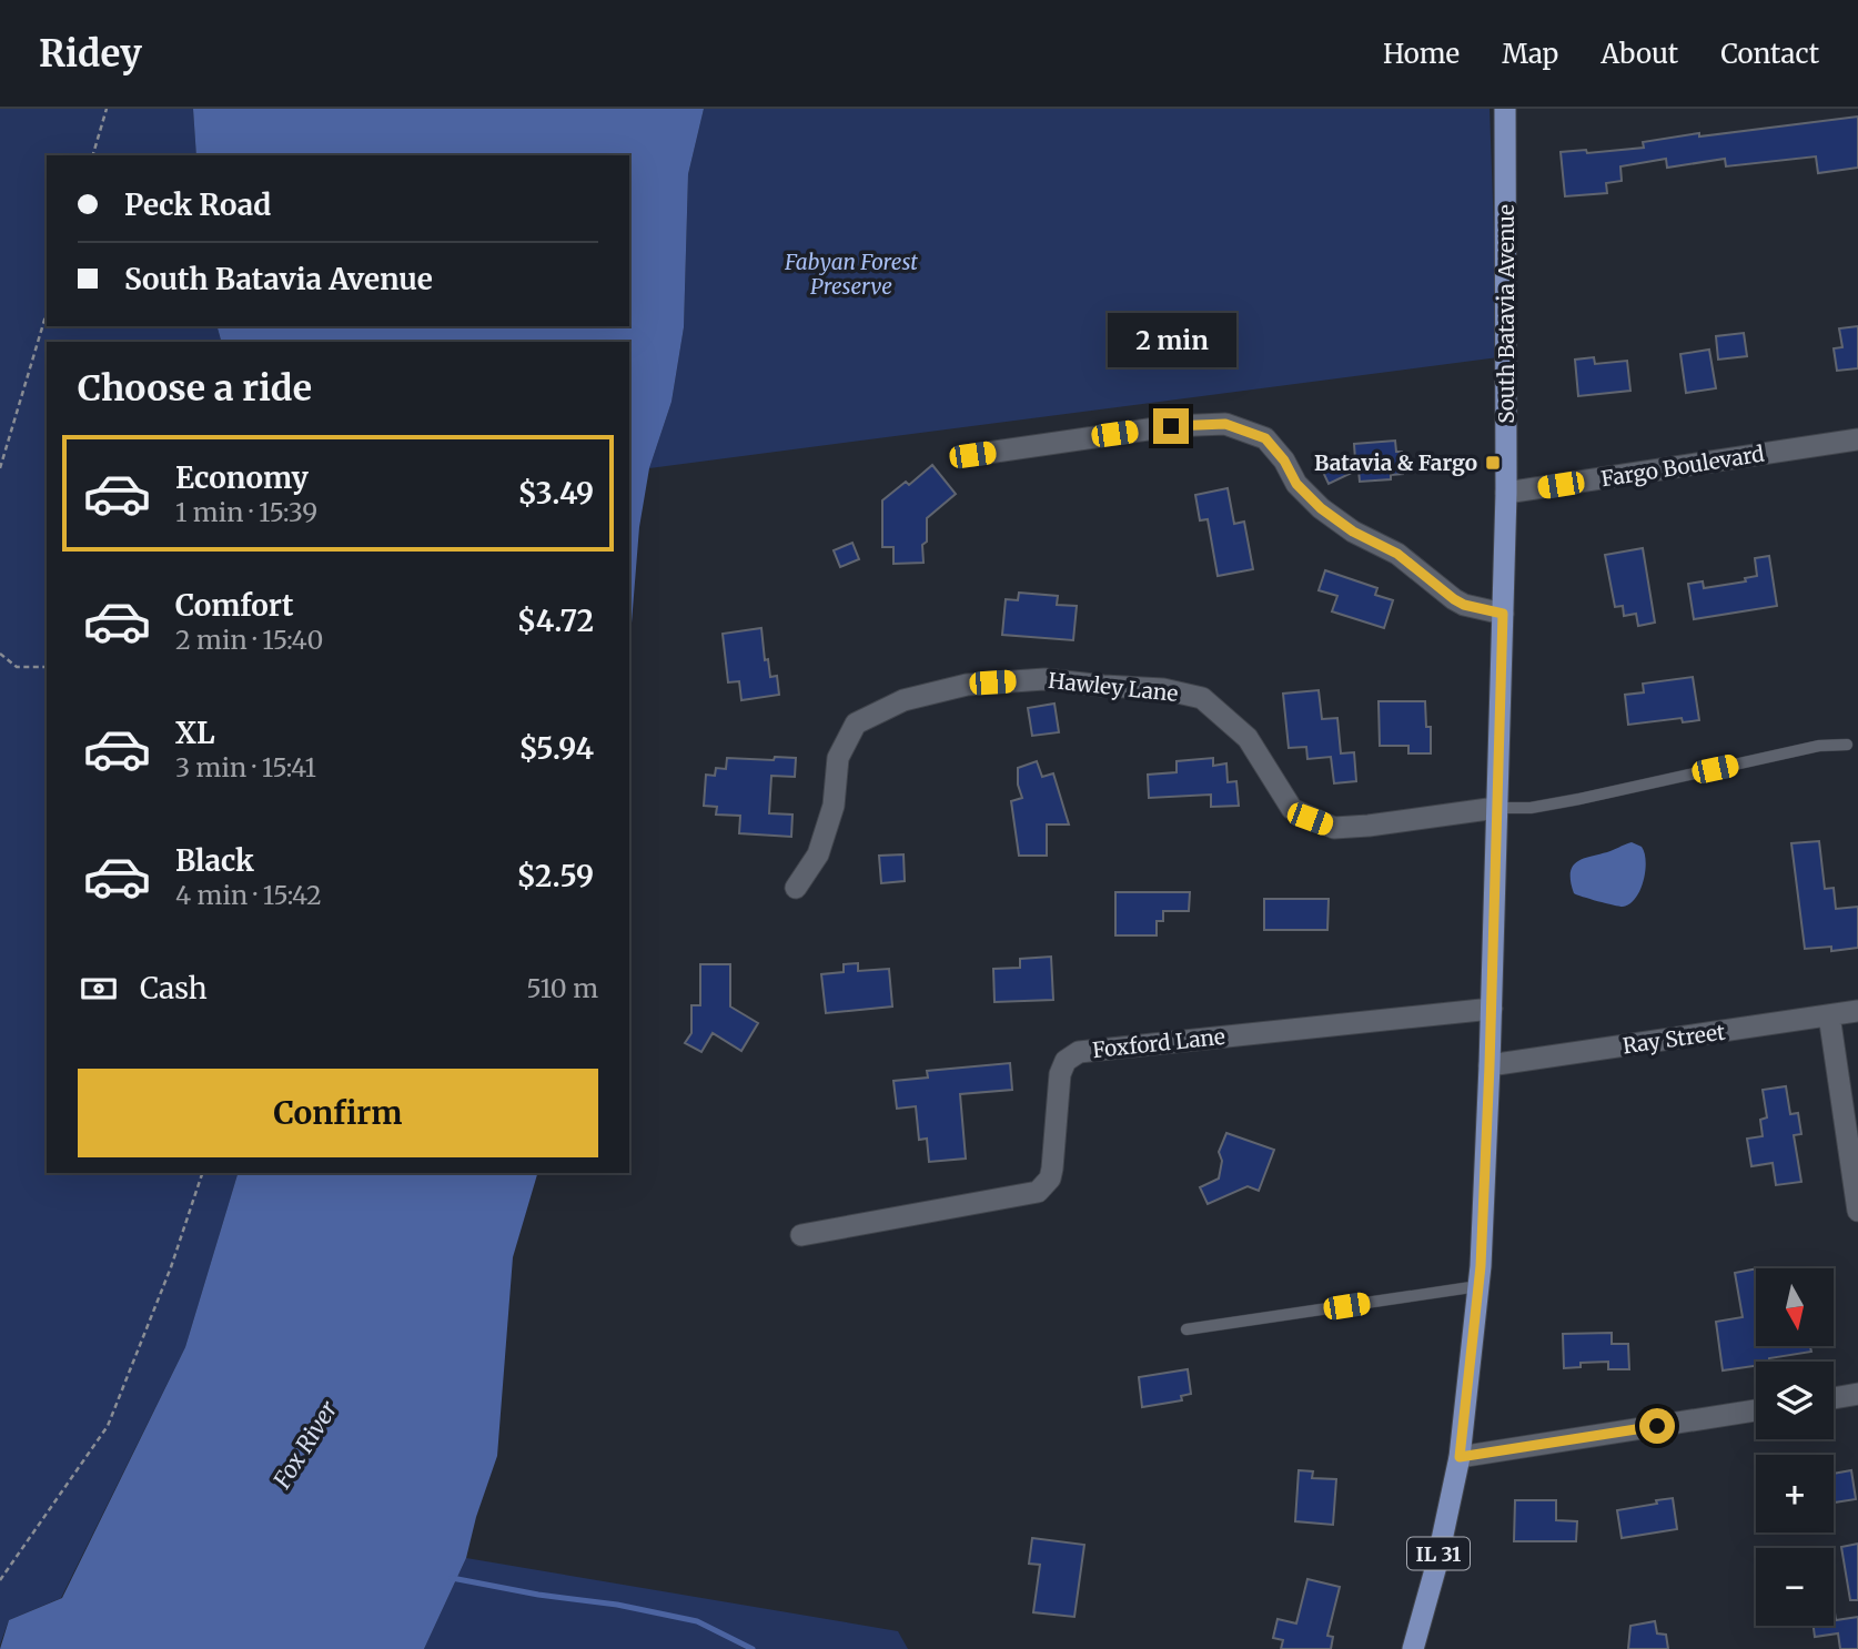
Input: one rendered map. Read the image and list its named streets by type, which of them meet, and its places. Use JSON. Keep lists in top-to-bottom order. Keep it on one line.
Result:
{"streets":{"main road":["South Batavia Avenue","IL 31"],"street":["Fargo Boulevard","Hawley Lane","Ray Street","Foxford Lane"]},"crossings":[["South Batavia Avenue","Fargo Boulevard"],["South Batavia Avenue","Hawley Lane"],["South Batavia Avenue","Ray Street"],["South Batavia Avenue","Foxford Lane"]],"water":["Fox River"],"parks":["Fabyan Forest Preserve"],"places":{"transit":["Batavia & Fargo"]},"north":"bottom","page":{"header":"Ridey","nav":["Home","Map","About","Contact"],"banner":["Peck Road","South Batavia Avenue"],"bubble":"2 min","heading":"Choose a ride","list":[{"name":"Economy","note":"1 min · 15:39","value":"$3.49"},{"name":"Comfort","note":"2 min · 15:40","value":"$4.72"},{"name":"XL","note":"3 min · 15:41","value":"$5.94"},{"name":"Black","note":"4 min · 15:42","value":"$2.59"}],"pay":["Cash","510 m"],"buttons":"Confirm","map_buttons":["+","−"]}}
